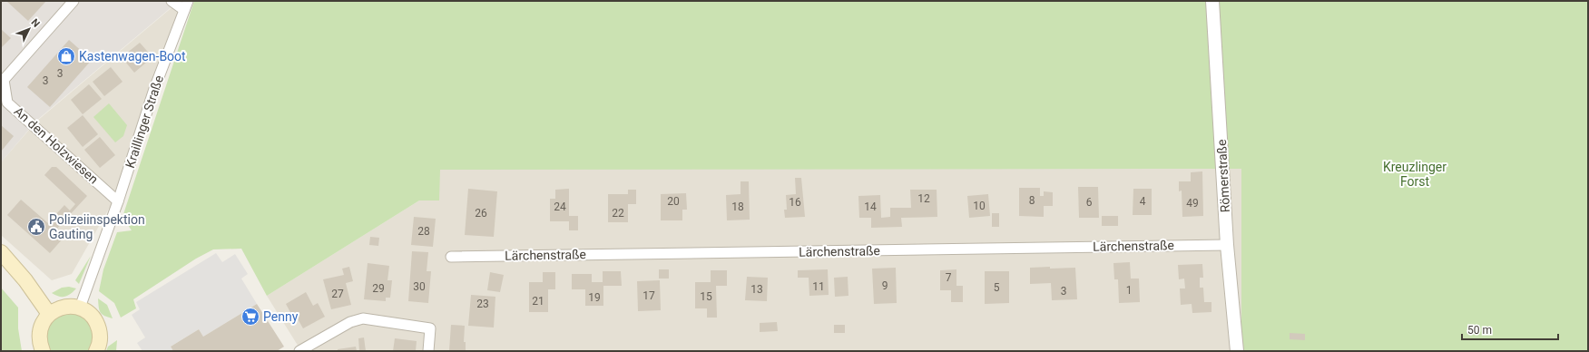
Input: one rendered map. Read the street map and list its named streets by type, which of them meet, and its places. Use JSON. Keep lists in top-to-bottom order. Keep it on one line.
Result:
{"streets":{"street":["Kraillinger Straße","An den Holzwiesen","Römerstraße","Lärchenstraße"]},"crossings":[["Kraillinger Straße","An den Holzwiesen"],["Römerstraße","Lärchenstraße"]],"parks":["Kreuzlinger Forst"],"places":{"shop":["Kastenwagen-Boot"],"public building":["Polizeiinspektion Gauting"],"supermarket":["Penny"]},"house_numbers":["3","3","12","8","20","4","16","6","49","10","24","18","14","26","22","28","7","9","30","11","5","29","13","1","3","27","17","15","19","21","23"],"scale_bar":"50 m","north":"top right"}
